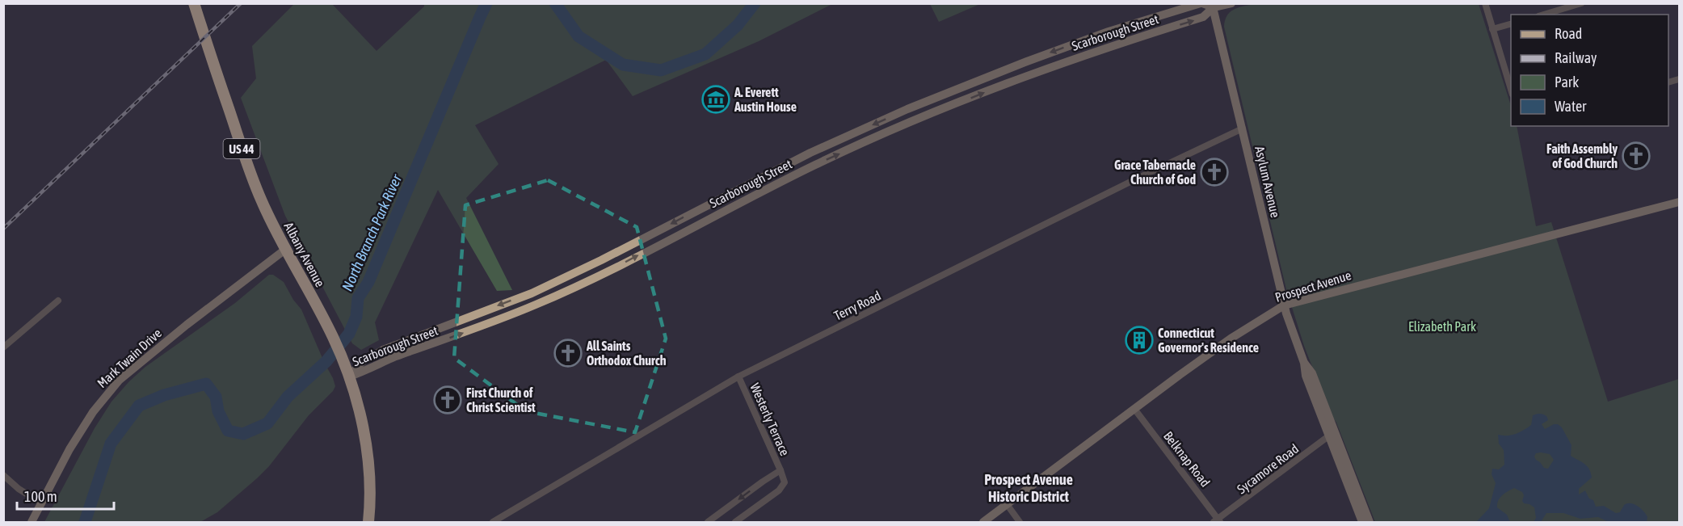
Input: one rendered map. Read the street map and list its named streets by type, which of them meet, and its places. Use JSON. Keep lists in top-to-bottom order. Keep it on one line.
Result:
{"streets":{"highway":["US 44","Albany Avenue"],"main road":["Scarborough Street","Asylum Avenue","Prospect Avenue","Mark Twain Drive"],"street":["Terry Road","Westerly Terrace","Belknap Road","Sycamore Road"]},"crossings":[["Scarborough Street","Asylum Avenue"],["Scarborough Street","Albany Avenue"],["Asylum Avenue","Prospect Avenue"],["Asylum Avenue","Terry Road"],["Asylum Avenue","Sycamore Road"],["Albany Avenue","Mark Twain Drive"],["Prospect Avenue","Belknap Road"],["Terry Road","Westerly Terrace"],["Belknap Road","Sycamore Road"]],"districts":["Prospect Avenue Historic District"],"water":["North Branch Park River"],"parks":["Elizabeth Park"],"places":{"museum":["A. Everett Austin House"],"church":["Faith Assembly of God Church","Grace Tabernacle Church of God","All Saints Orthodox Church","First Church of Christ Scientist"],"building":["Connecticut Governor's Residence"]},"legend":["Road","Railway","Park","Water"],"scale_bar":"100 m"}
